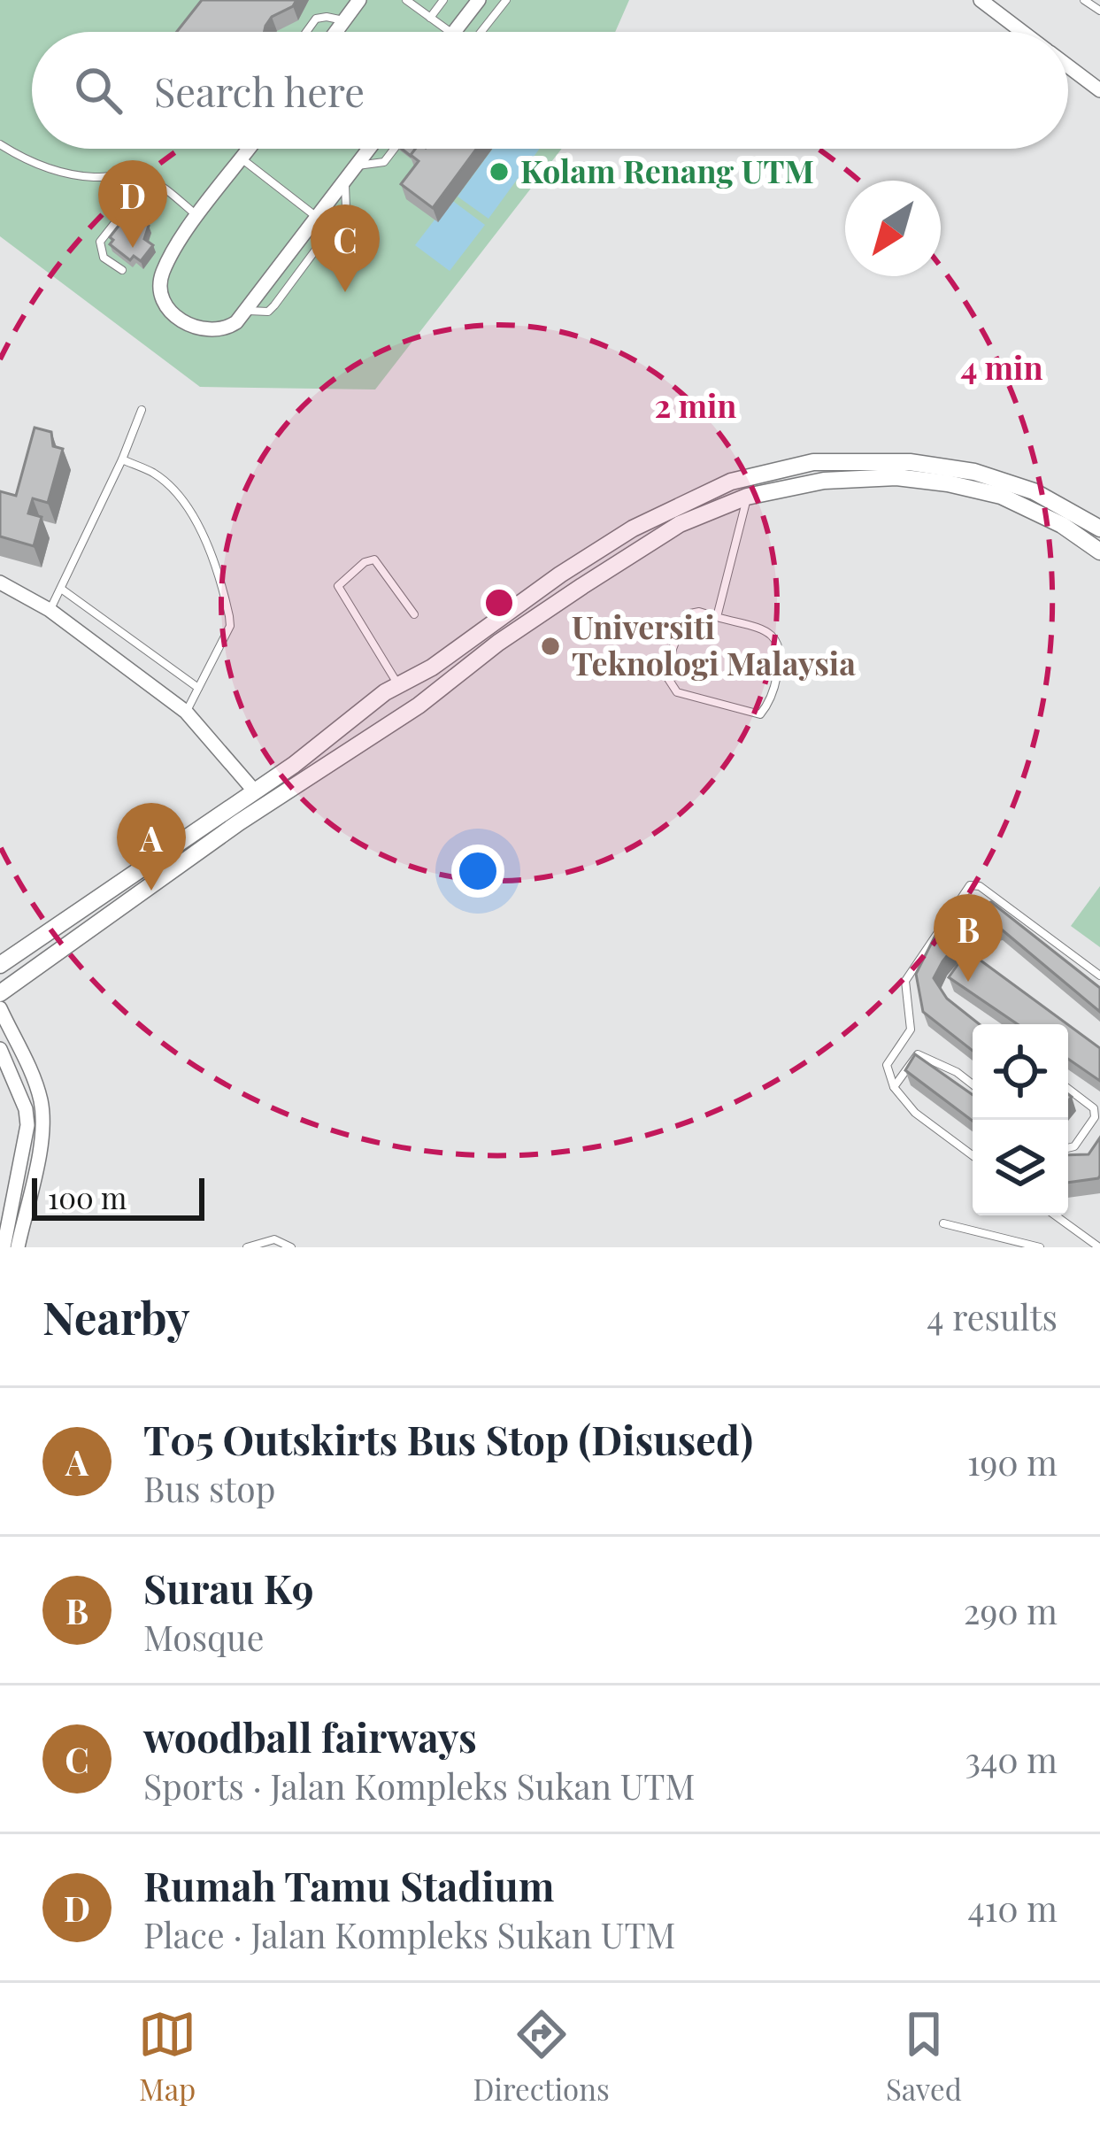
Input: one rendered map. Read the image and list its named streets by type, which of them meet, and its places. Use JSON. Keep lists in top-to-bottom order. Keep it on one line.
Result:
{"places":["Kolam Renang UTM","Universiti Teknologi Malaysia"],"scale_bar":"100 m","north":"bottom left","page":{"search":"Search here","pins":["D","C","A","B"],"scale":"100 m","heading":["Nearby","4 results"],"list":[{"mark":"A","name":"T05 Outskirts Bus Stop (Disused)","note":"Bus stop","value":"190 m"},{"mark":"B","name":"Surau K9","note":"Mosque","value":"290 m"},{"mark":"C","name":"woodball fairways","note":"Sports · Jalan Kompleks Sukan UTM","value":"340 m"},{"mark":"D","name":"Rumah Tamu Stadium","note":"Place · Jalan Kompleks Sukan UTM","value":"410 m"}],"nav":["Map","Directions","Saved"]},"rings":["4 min","2 min"]}
